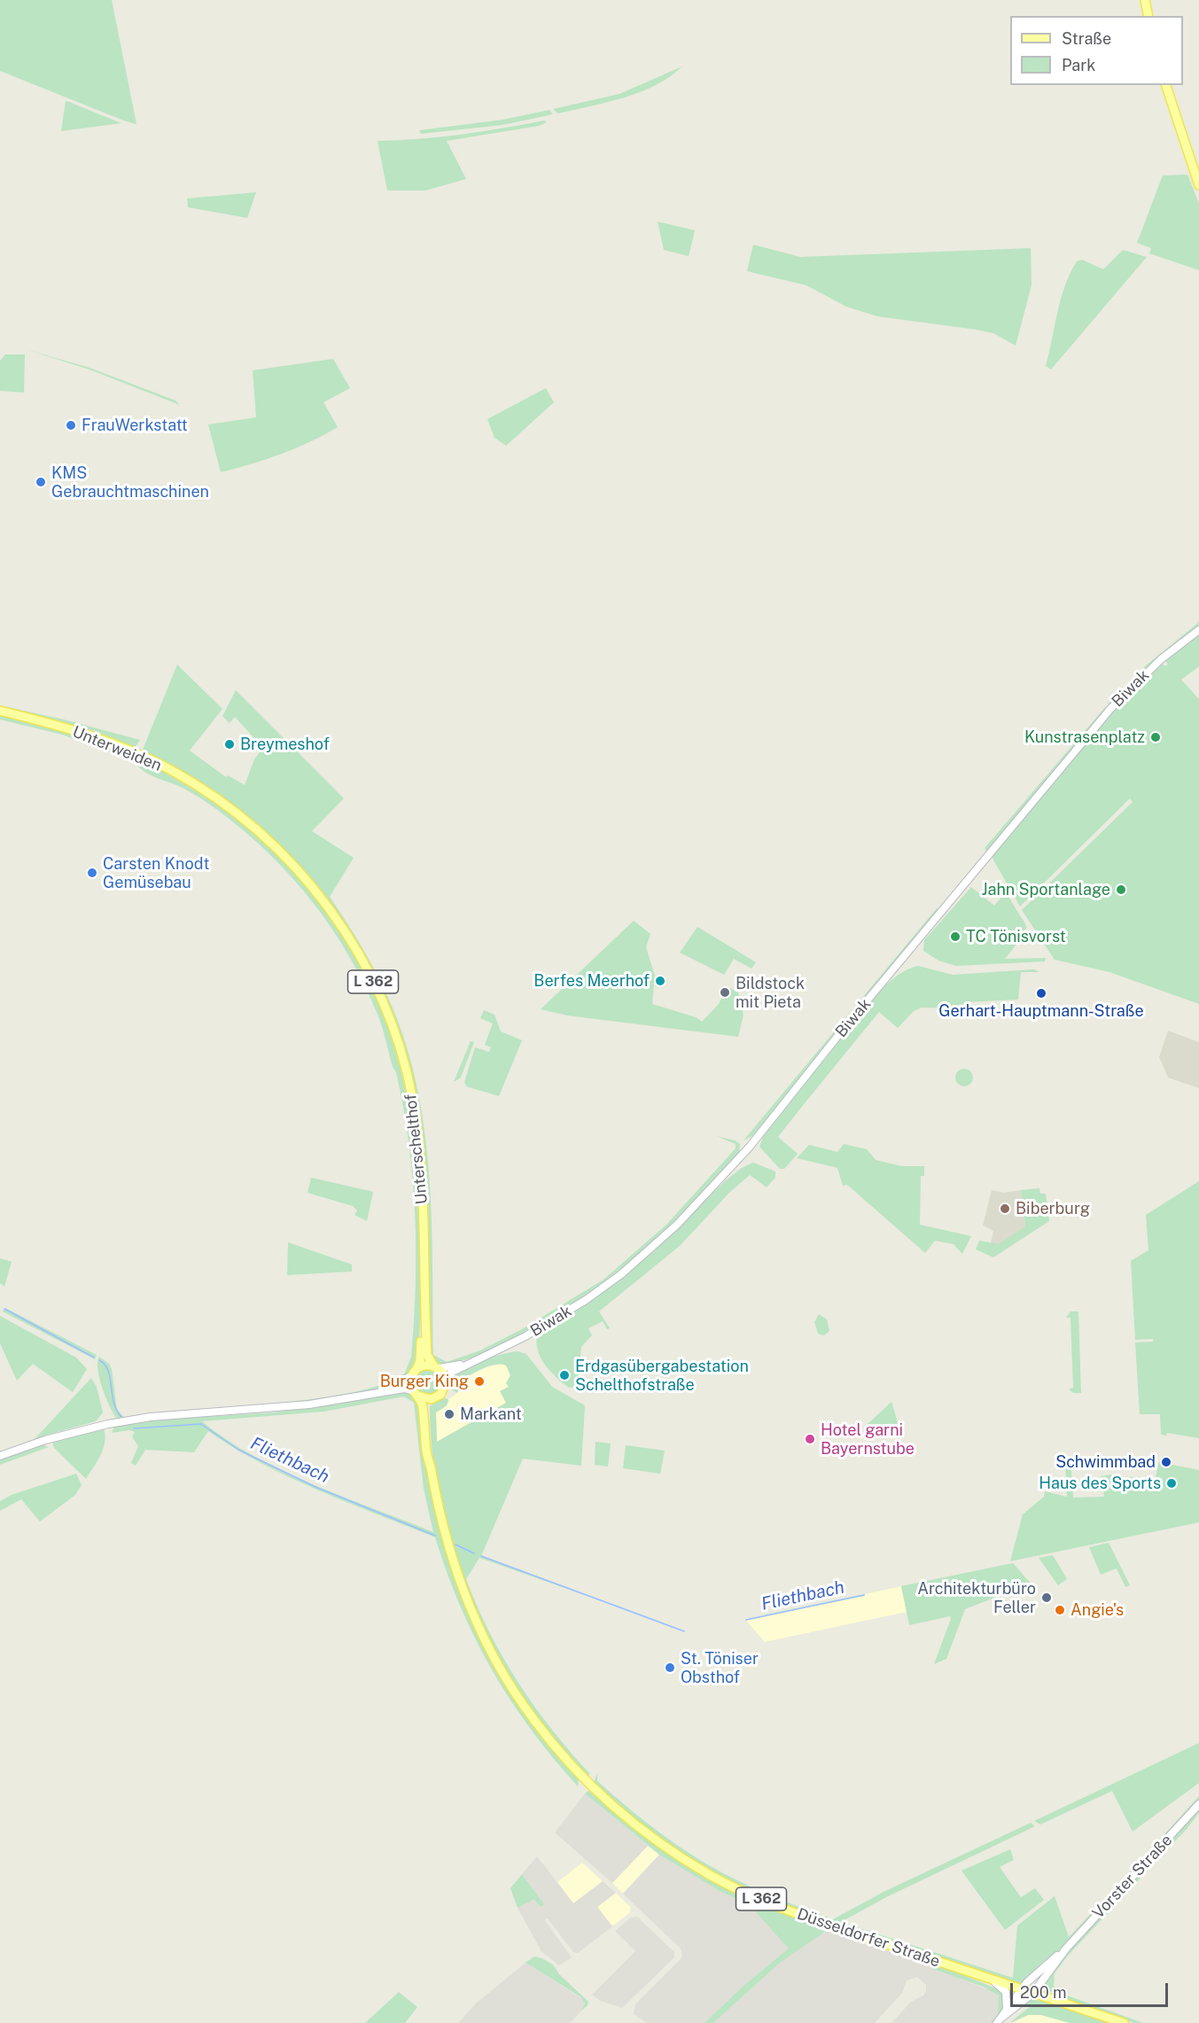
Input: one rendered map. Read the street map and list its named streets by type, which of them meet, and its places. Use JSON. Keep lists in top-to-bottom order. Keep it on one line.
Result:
{"streets":{"main road":["Unterweiden","L 362","Unterschelthof","Düsseldorfer Straße"],"street":["Biwak","Vorster Straße"]},"crossings":[["Biwak","L 362"],["Biwak","Unterschelthof"],["Unterweiden","Unterschelthof"],["L 362","Unterschelthof"],["L 362","Düsseldorfer Straße"],["Vorster Straße","Düsseldorfer Straße"]],"water":["Fliethbach"],"places":["FrauWerkstatt","KMS Gebrauchtmaschinen","Kunstrasenplatz","Breymeshof","Carsten Knodt Gemüsebau","Jahn Sportanlage","TC Tönisvorst","Berfes Meerhof","Bildstock mit Pieta","Gerhart-Hauptmann-Straße","Biberburg","Erdgasübergabestation Schelthofstraße","Burger King","Markant","Hotel garni Bayernstube","Schwimmbad","Haus des Sports","Architekturbüro Feller","Angie's","St. Töniser Obsthof"],"legend":["Straße","Park"],"scale_bar":"200 m"}
